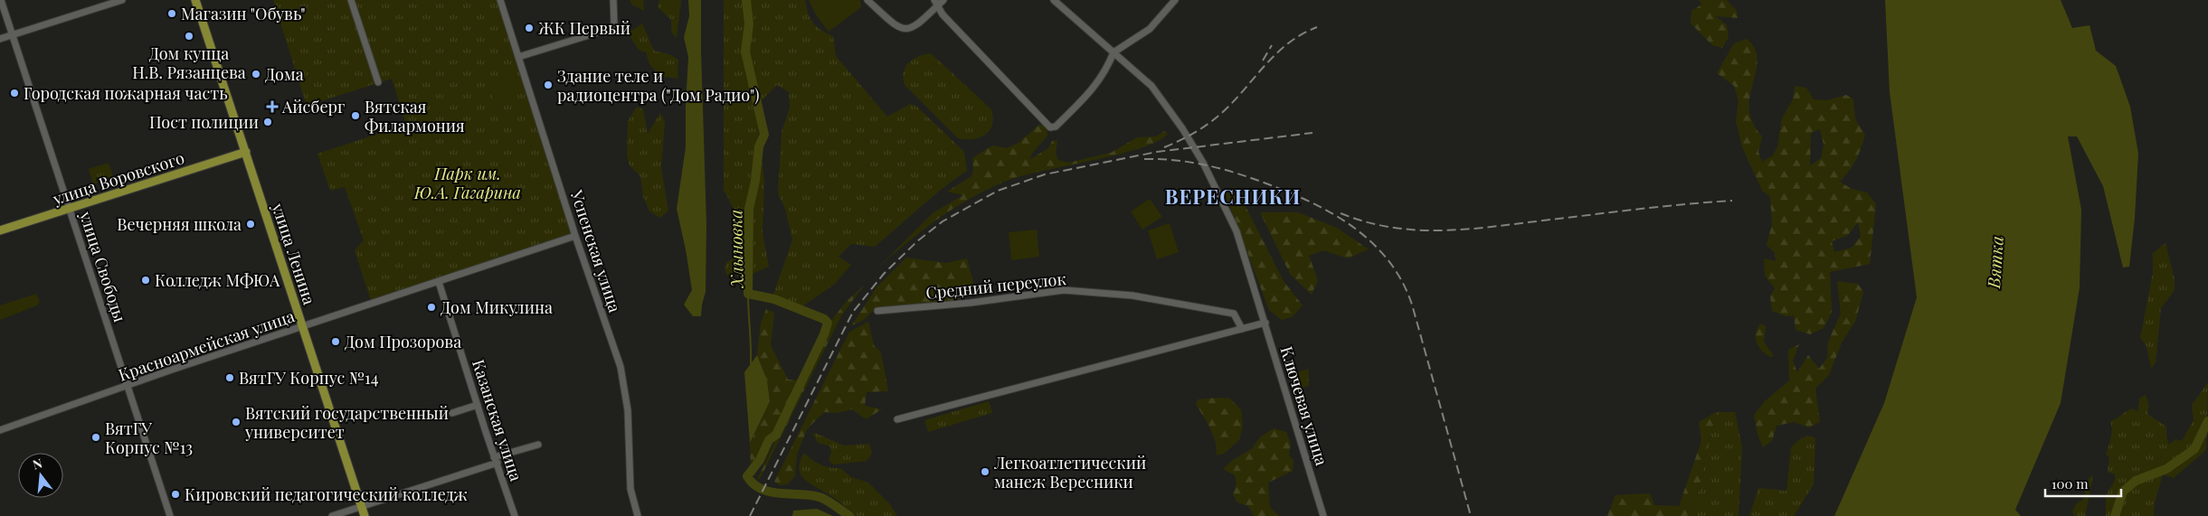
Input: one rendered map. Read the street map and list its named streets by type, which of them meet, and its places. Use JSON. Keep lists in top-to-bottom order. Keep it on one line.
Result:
{"streets":{"main road":["улица Воровского","улица Ленина"],"street":["Успенская улица","улица Свободы","Средний переулок","Красноармейская улица","Ключевая улица","Казанская улица"]},"crossings":[["улица Воровского","улица Ленина"],["улица Воровского","улица Свободы"],["Успенская улица","Красноармейская улица"],["улица Ленина","Красноармейская улица"],["улица Свободы","Красноармейская улица"],["Красноармейская улица","Казанская улица"]],"districts":["ВЕРЕСНИКИ"],"water":["Хлыновка","Вятка"],"parks":["Парк им. Ю.А. Гагарина"],"places":{"other":["Магазин \"Обувь\"","ЖК Первый","Дом купца Н.В. Рязанцева","Дома","Здание теле и радиоцентра (\"Дом Радио\")","Городская пожарная часть","Вятская Филармония","Пост полиции","Вечерняя школа","Колледж МФЮА","Дом Микулина","Дом Прозорова","ВятГУ Корпус №14","Вятский государственный университет","ВятГУ Корпус №13","Легкоатлетический манеж Вересники","Кировский педагогический колледж"],"health":["Айсберг"]},"scale_bar":"100 m","north":"top"}
